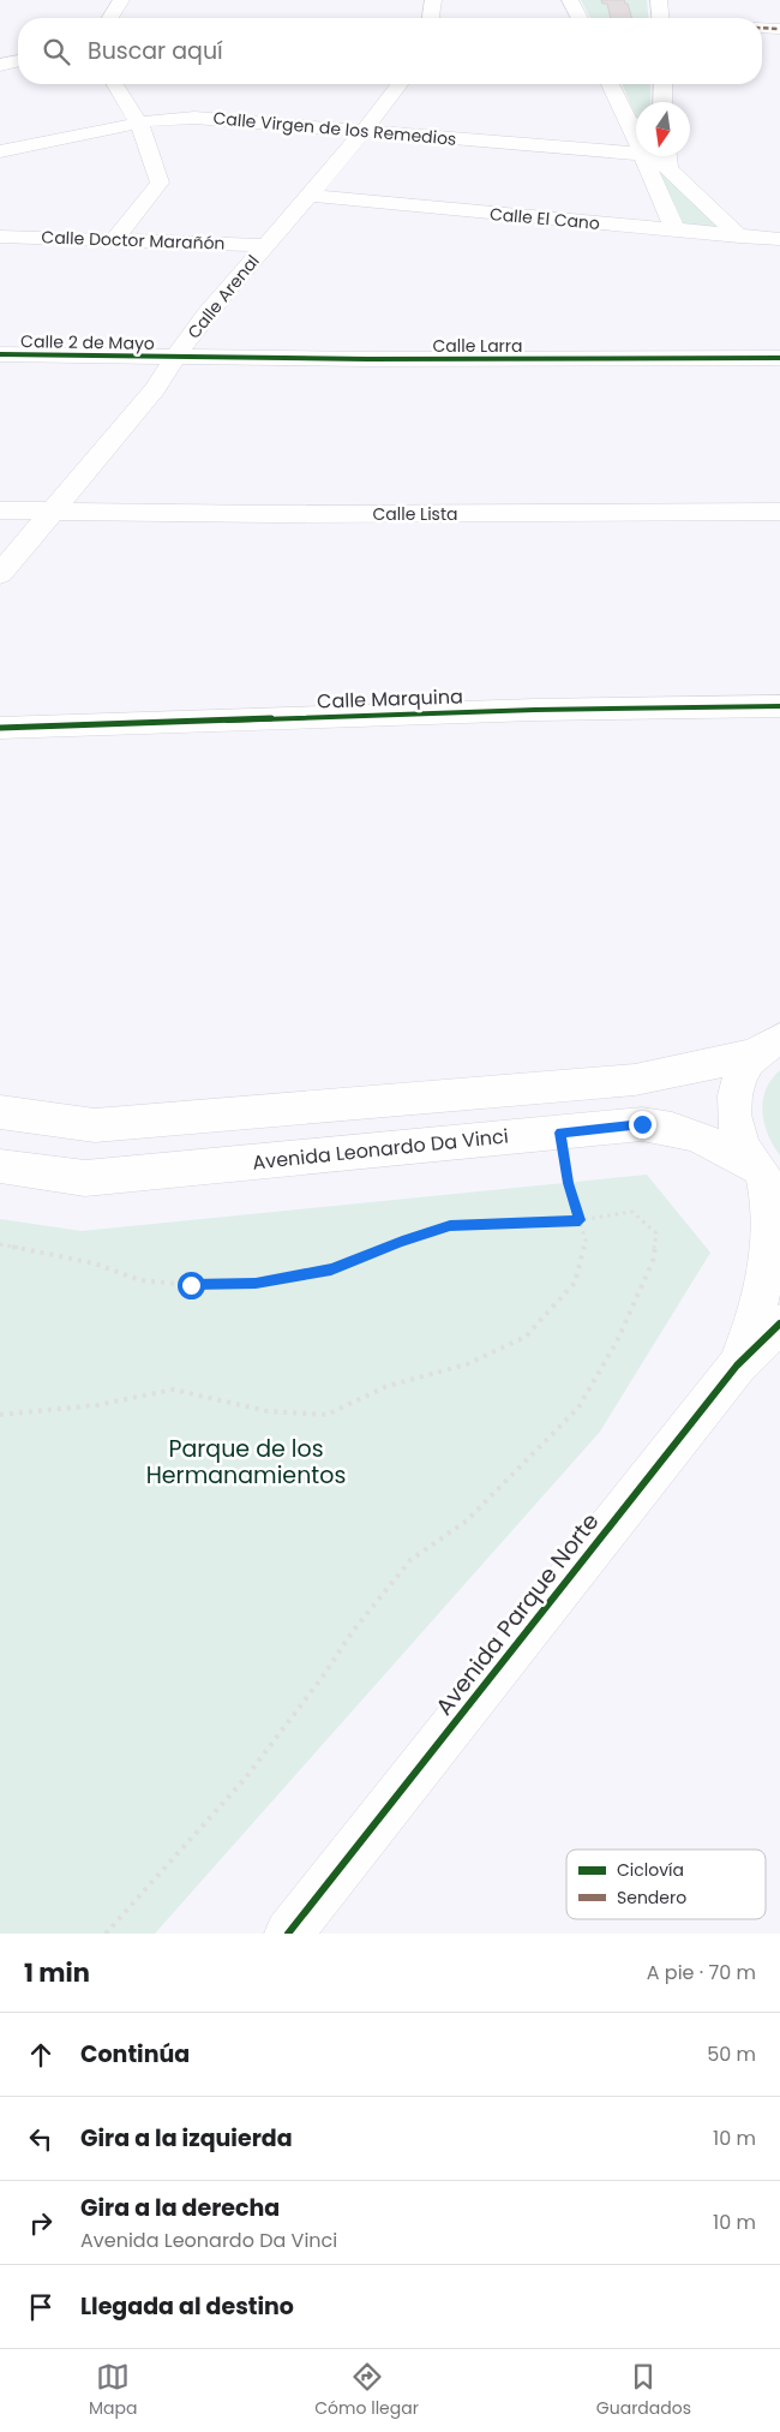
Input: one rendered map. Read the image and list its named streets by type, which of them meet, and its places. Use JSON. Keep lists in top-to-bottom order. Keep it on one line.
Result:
{"streets":{"street":["Calle Virgen de los Remedios","Calle El Cano","Calle Doctor Marañón","Calle Arenal","Calle 2 de Mayo","Calle Larra","Calle Lista","Calle Marquina","Avenida Leonardo Da Vinci","Avenida Parque Norte"]},"crossings":[["Calle Virgen de los Remedios","Calle El Cano"],["Calle Virgen de los Remedios","Calle Arenal"],["Calle El Cano","Calle Arenal"],["Calle Doctor Marañón","Calle Arenal"],["Calle Arenal","Calle 2 de Mayo"],["Calle Arenal","Calle Larra"],["Calle Arenal","Calle Lista"],["Calle 2 de Mayo","Calle Larra"],["Avenida Leonardo Da Vinci","Avenida Parque Norte"]],"parks":["Parque de los Hermanamientos"],"legend":["Ciclovía","Sendero"],"north":"bottom","page":{"search":"Buscar aquí","heading":["1 min","A pie · 70 m"],"list":[["Continúa","50 m"],["Gira a la izquierda","10 m"],["Gira a la derecha","Avenida Leonardo Da Vinci","10 m"],"Llegada al destino"],"nav":["Mapa","Cómo llegar","Guardados"]}}
